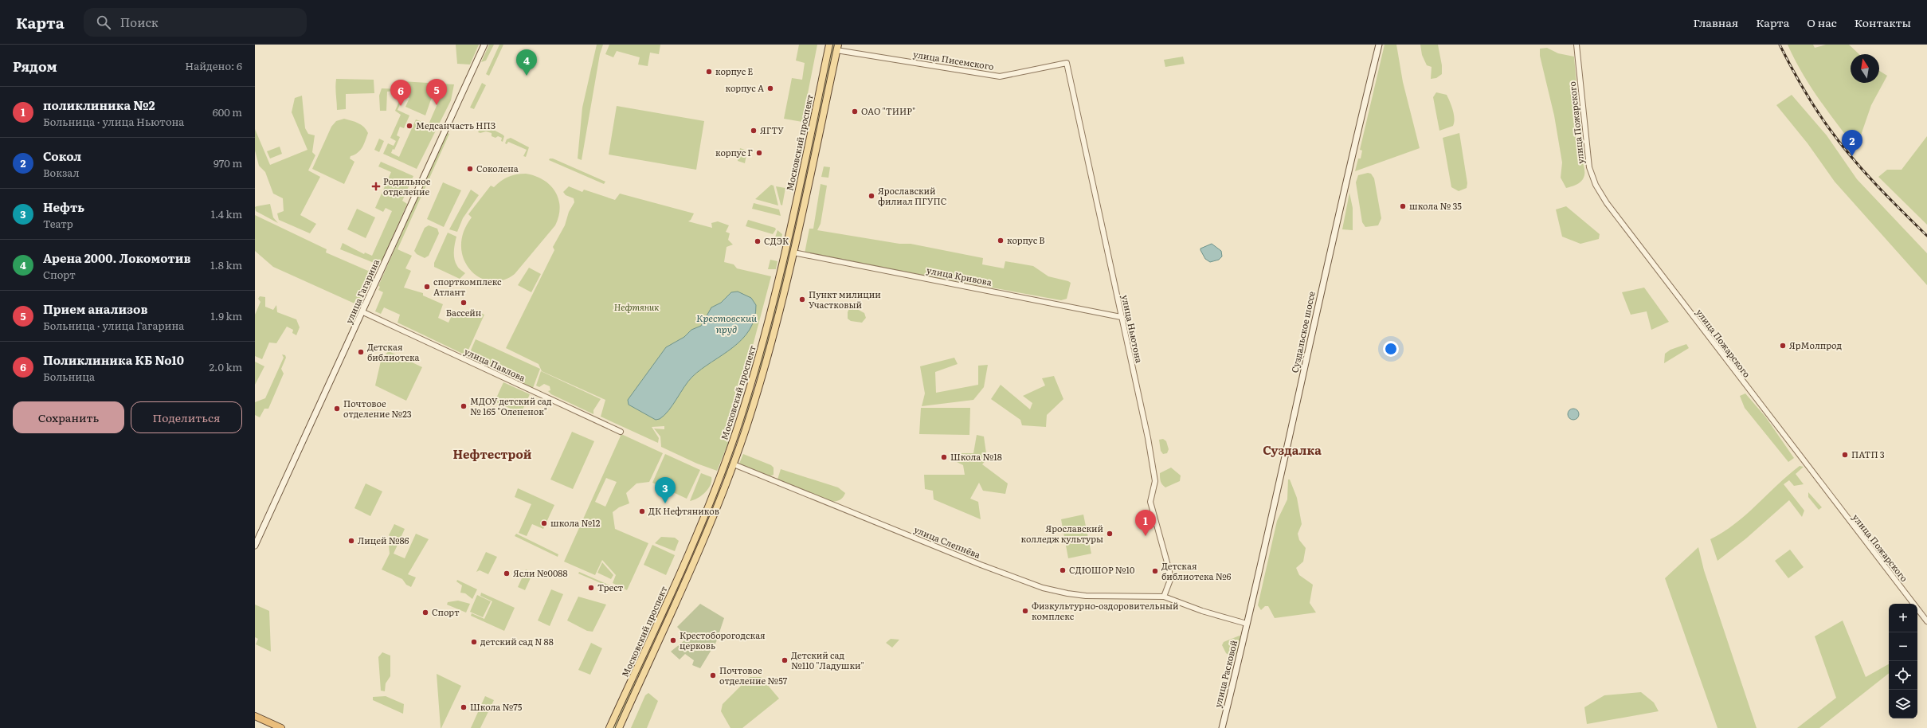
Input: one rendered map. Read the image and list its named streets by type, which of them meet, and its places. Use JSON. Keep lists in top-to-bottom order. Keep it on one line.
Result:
{"streets":{"main road":["Московский проспект","улица Гагарина","Суздальское шоссе","улица Расковой"],"street":["улица Писемского","улица Пожарского","улица Кривова","улица Ньютона","улица Павлова","улица Слепнёва"]},"crossings":[["улица Писемского","Московский проспект"],["улица Писемского","улица Ньютона"],["Московский проспект","улица Кривова"],["Московский проспект","улица Слепнёва"],["улица Кривова","улица Ньютона"],["улица Гагарина","улица Павлова"],["улица Ньютона","улица Слепнёва"],["Суздальское шоссе","улица Слепнёва"],["Суздальское шоссе","улица Расковой"],["улица Слепнёва","улица Расковой"]],"districts":["Суздалка","Нефтестрой"],"water":["Крестовский пруд"],"parks":["Нефтяник"],"places":{"other":["корпус Е","корпус А","ОАО \"ТИИР\"","Медсанчасть НПЗ","ЯГТУ","корпус Г","Соколена","Ярославский филиал ПГУПС","школа № 35","корпус В","СДЭК","спорткомплекс Атлант","Пункт милиции Участковый","Бассейн","ЯрМолпрод","Детская библиотека","МДОУ детский сад № 165 \"Олененок\"","Почтовое отделение №23","ПАТП 3","Школа №18","ДК Нефтяников","школа №12","Ярославский колледж культуры","Лицей №86","СДЮШОР №10","Детская библиотека №6","Ясли №0088","Трест","Физкультурно-оздоровительный комплекс","Спорт","Крестоборогодская церковь","детский сад N 88","Детский сад №110 \"Ладушки\"","Почтовое отделение №57","Школа №75"],"health":["Родильное отделение"]},"north":"top","page":{"header":"Карта","search":"Поиск","nav":["Главная","Карта","О нас","Контакты"],"heading":["Рядом","Найдено: 6"],"pins":["4","5","6","2","3","1"],"list":[{"mark":"1","name":"поликлиника №2","note":"Больница · улица Ньютона","value":"600 m"},{"mark":"2","name":"Сокол","note":"Вокзал","value":"970 m"},{"mark":"3","name":"Нефть","note":"Театр","value":"1.4 km"},{"mark":"4","name":"Арена 2000. Локомотив","note":"Спорт","value":"1.8 km"},{"mark":"5","name":"Прием анализов","note":"Больница · улица Гагарина","value":"1.9 km"},{"mark":"6","name":"Поликлиника КБ No10","note":"Больница","value":"2.0 km"}],"buttons":["Сохранить","Поделиться"],"map_buttons":["+","−"]}}
